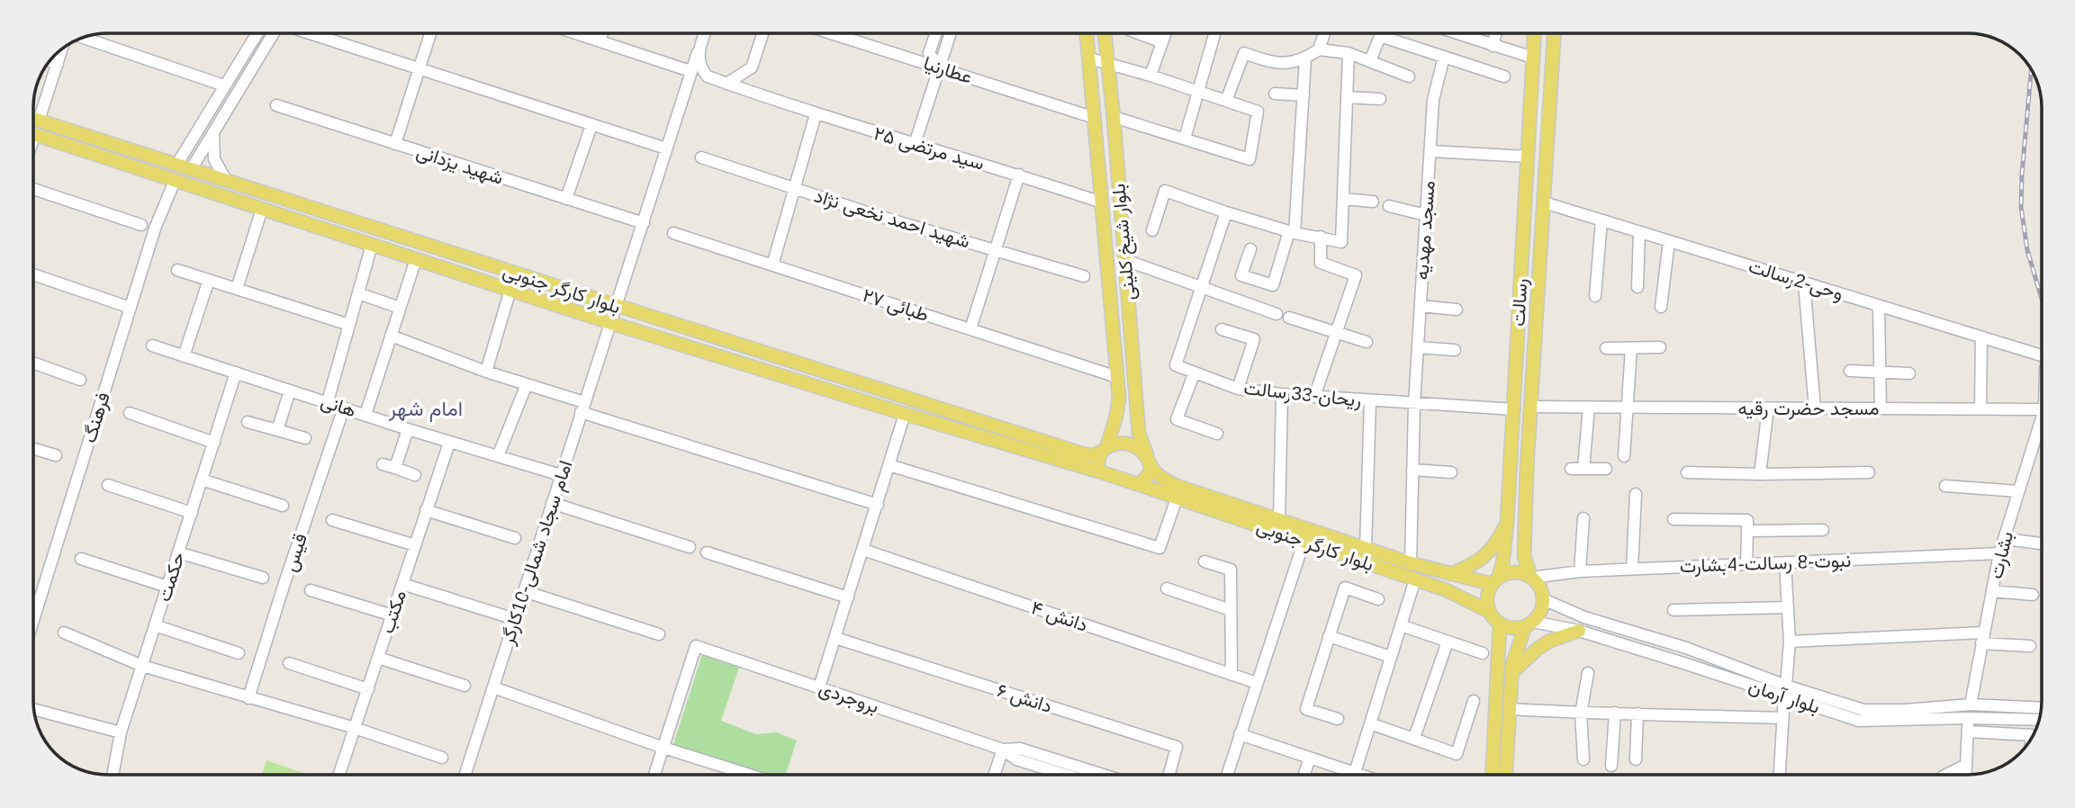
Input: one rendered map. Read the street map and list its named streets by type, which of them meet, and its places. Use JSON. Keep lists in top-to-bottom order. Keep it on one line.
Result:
{"streets":{"main road":["بلوار شیخ کلینی","بلوار کارگر جنوبی","رسالت"],"street":["عطارنیا","۲۵ سید مرتضی","شهید یزدانی","شهید احمد نخعی نژاد","مسجد مهدیه","وحی-2رسالت","طبائی ۲۷","ریحان-33رسالت","هانی","مسجد حضرت رقیه","فرهنگ","قیس","امام سجاد شمالی-10کارگر","بشارت","نبوت-8 رسالت-4بشارت","حکمت","مکتب","دانش ۴","بلوار آرمان","بروجردی","دانش ۶"]},"crossings":[["عطارنیا","بلوار شیخ کلینی"],["۲۵ سید مرتضی","بلوار شیخ کلینی"],["شهید یزدانی","امام سجاد شمالی-10کارگر"],["مسجد مهدیه","بلوار کارگر جنوبی"],["مسجد مهدیه","ریحان-33رسالت"],["بلوار شیخ کلینی","بلوار کارگر جنوبی"],["بلوار شیخ کلینی","طبائی ۲۷"],["وحی-2رسالت","رسالت"],["بلوار کارگر جنوبی","رسالت"],["بلوار کارگر جنوبی","فرهنگ"],["بلوار کارگر جنوبی","امام سجاد شمالی-10کارگر"],["بلوار کارگر جنوبی","نبوت-8 رسالت-4بشارت"],["بلوار کارگر جنوبی","بلوار آرمان"],["رسالت","ریحان-33رسالت"],["رسالت","مسجد حضرت رقیه"],["رسالت","نبوت-8 رسالت-4بشارت"],["رسالت","بلوار آرمان"],["هانی","قیس"],["هانی","امام سجاد شمالی-10کارگر"],["هانی","حکمت"],["هانی","مکتب"],["بشارت","نبوت-8 رسالت-4بشارت"],["بشارت","بلوار آرمان"],["نبوت-8 رسالت-4بشارت","بلوار آرمان"]],"districts":["امام شهر"]}
